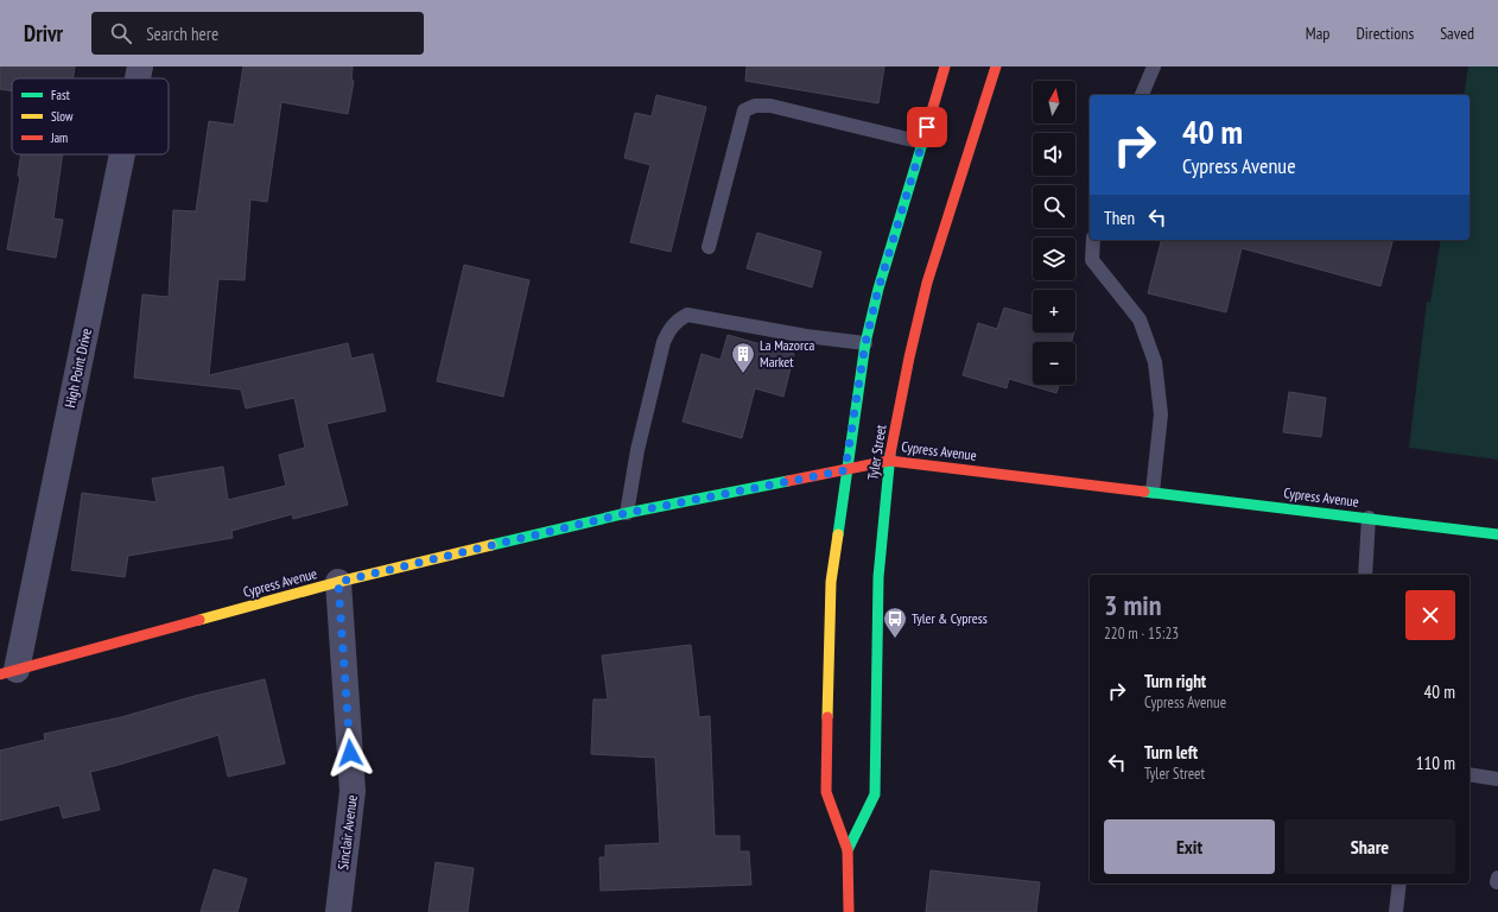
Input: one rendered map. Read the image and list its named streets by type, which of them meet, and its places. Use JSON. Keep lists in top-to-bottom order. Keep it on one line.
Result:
{"streets":{"main road":["Cypress Avenue","Tyler Street"],"street":["High Point Drive","Sinclair Avenue"]},"crossings":[["High Point Drive","Cypress Avenue"],["Cypress Avenue","Tyler Street"],["Cypress Avenue","Sinclair Avenue"]],"places":{"building":["La Mazorca Market"],"bus stop":["Tyler & Cypress"]},"legend":["Fast","Slow","Jam"],"north":"top","page":{"header":"Drivr","search":"Search here","nav":["Map","Directions","Saved"],"map_buttons":["+","−"],"turn":["40 m","Cypress Avenue"],"then":"Then","heading":["3 min","220 m · 15:23"],"list":[{"name":"Turn right","note":"Cypress Avenue","value":"40 m"},{"name":"Turn left","note":"Tyler Street","value":"110 m"}],"buttons":["Exit","Share"]}}
